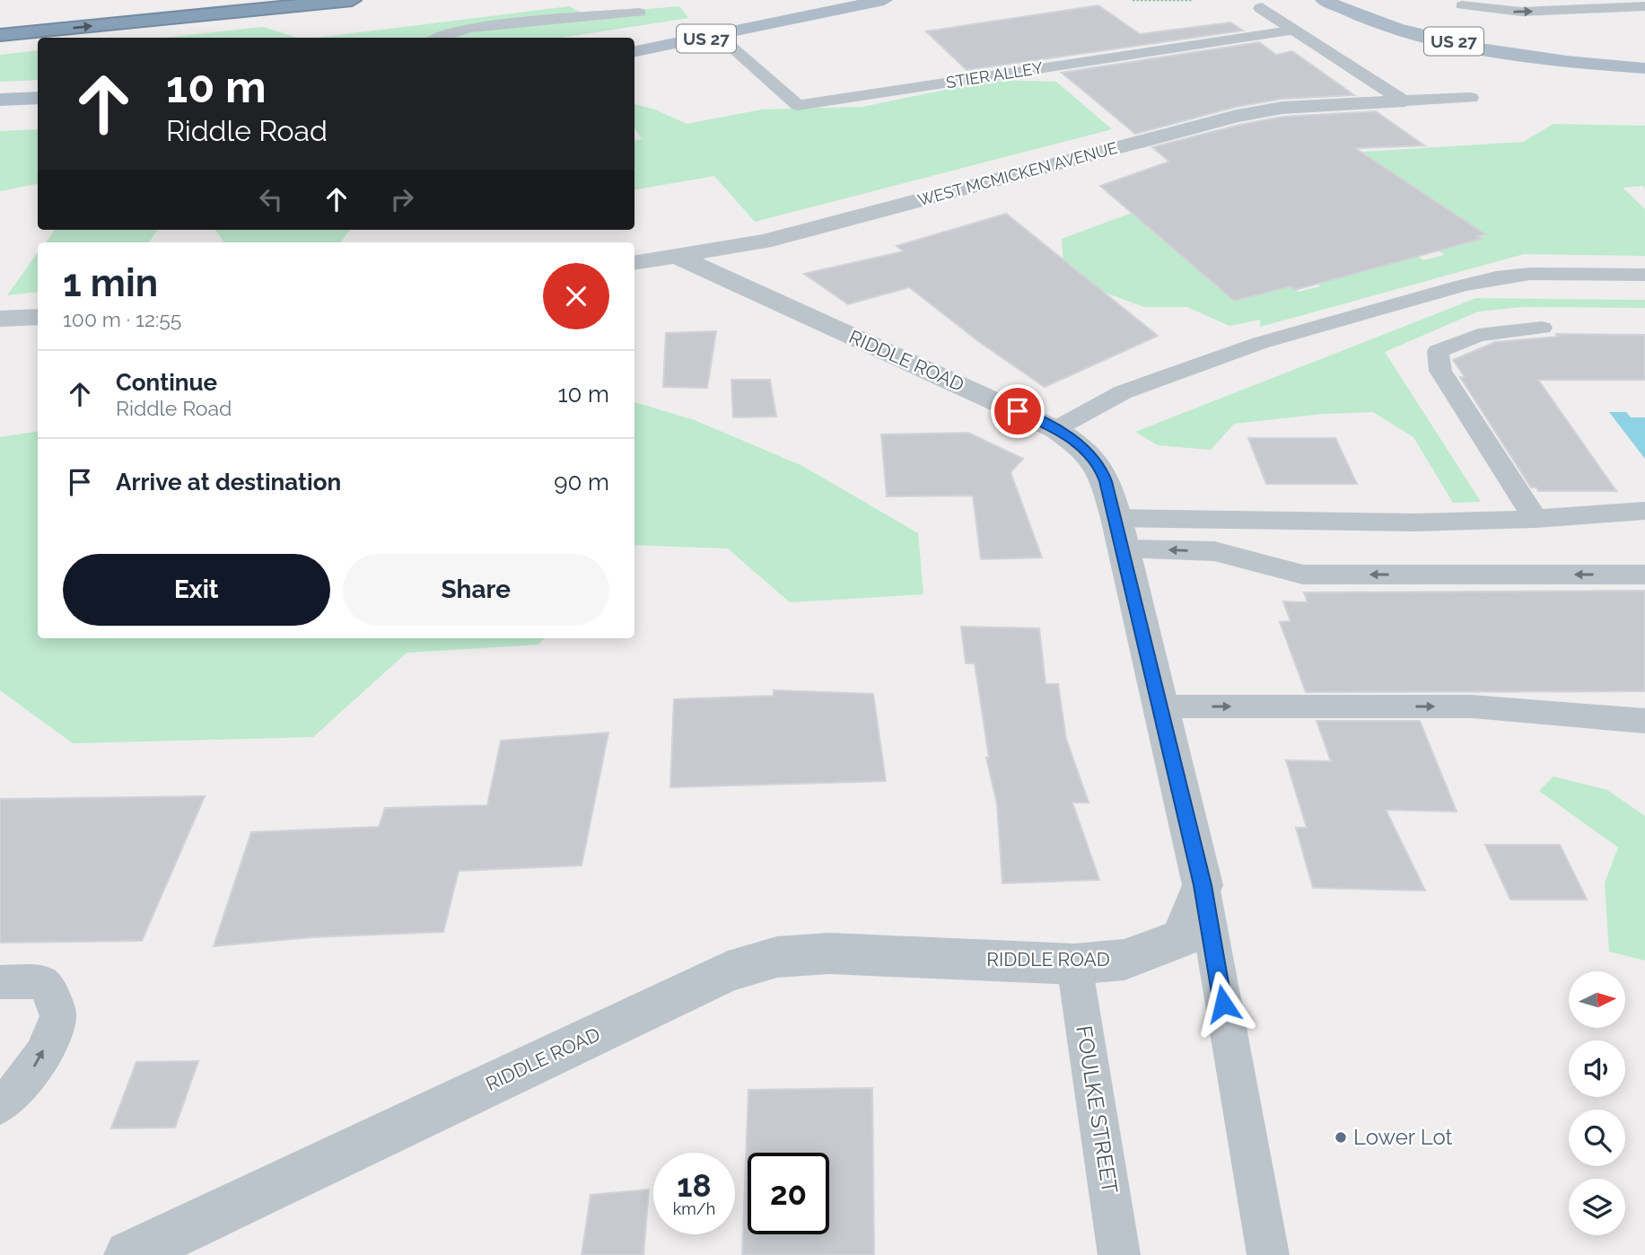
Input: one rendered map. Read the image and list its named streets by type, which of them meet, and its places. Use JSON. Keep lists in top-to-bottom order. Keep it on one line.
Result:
{"streets":{"main road":["US 27"],"street":["WEST MCMICKEN AVENUE","RIDDLE ROAD"],"lane":["STIER ALLEY","FOULKE STREET"]},"crossings":[["US 27","STIER ALLEY"],["WEST MCMICKEN AVENUE","RIDDLE ROAD"],["RIDDLE ROAD","FOULKE STREET"]],"places":["Lower Lot"],"north":"right","page":{"turn":["10 m","Riddle Road"],"heading":["1 min","100 m · 12:55"],"list":[{"name":"Continue","note":"Riddle Road","value":"10 m"},{"name":"Arrive at destination","value":"90 m"}],"buttons":["Exit","Share"],"speed":"18 km/h","limit":"20"}}
